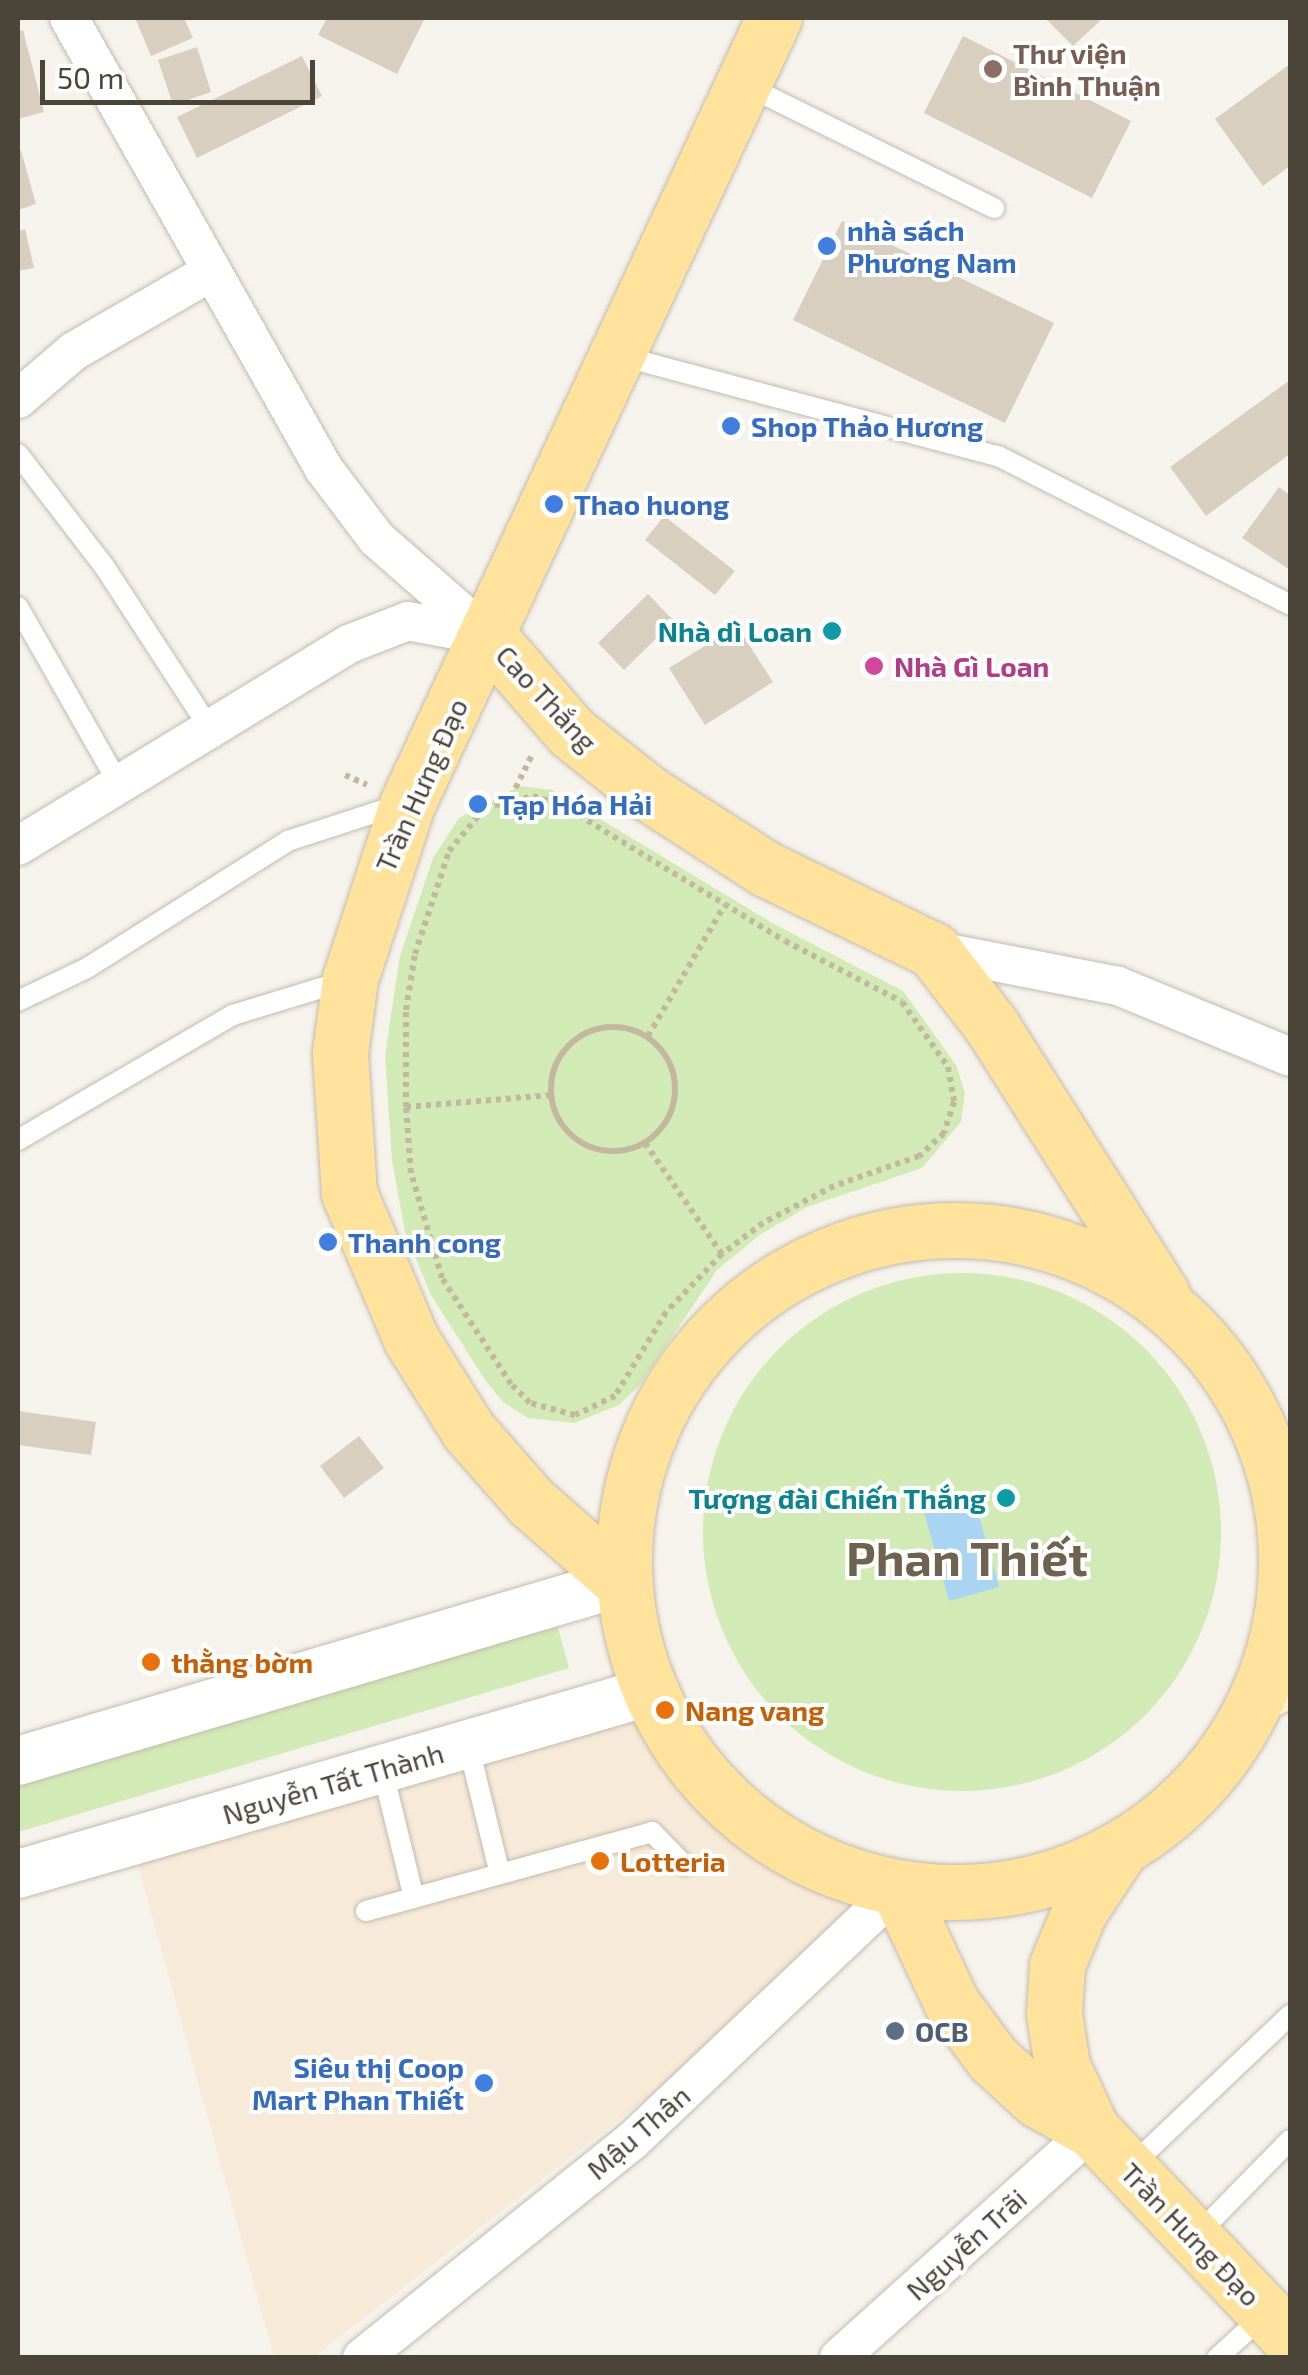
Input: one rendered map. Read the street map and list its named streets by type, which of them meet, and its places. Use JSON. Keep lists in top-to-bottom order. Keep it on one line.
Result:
{"streets":{"main road":["Cao Thắng","Trần Hưng Đạo"],"street":["Nguyễn Tất Thành","Mậu Thân","Nguyễn Trãi"]},"crossings":[["Cao Thắng","Trần Hưng Đạo"],["Trần Hưng Đạo","Mậu Thân"],["Trần Hưng Đạo","Nguyễn Trãi"]],"districts":["Phan Thiết"],"places":["Thư viện Bình Thuận","nhà sách Phương Nam","Shop Thảo Hương","Thao huong","Nhà dì Loan","Nhà Gì Loan","Tạp Hóa Hải","Thanh cong","Tượng đài Chiến Thắng","thằng bờm","Nang vang","Lotteria","OCB","Siêu thị Coop Mart Phan Thiết"],"scale_bar":"50 m"}
